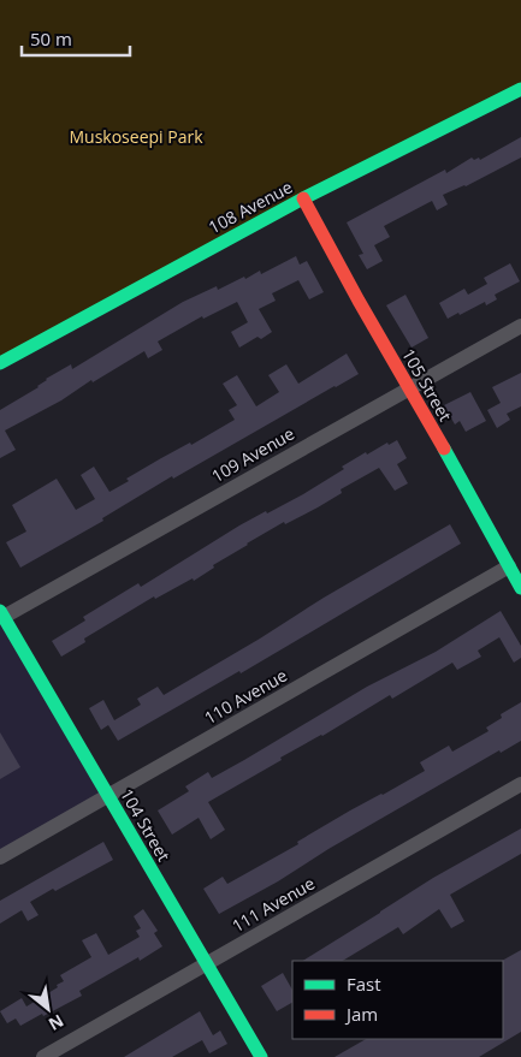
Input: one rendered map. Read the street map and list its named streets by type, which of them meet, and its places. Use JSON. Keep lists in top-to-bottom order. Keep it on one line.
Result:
{"streets":{"street":["108 Avenue","105 Street","109 Avenue","110 Avenue","104 Street","111 Avenue"]},"crossings":[["108 Avenue","105 Street"],["105 Street","109 Avenue"],["105 Street","110 Avenue"],["109 Avenue","104 Street"],["110 Avenue","104 Street"],["104 Street","111 Avenue"]],"parks":["Muskoseepi Park"],"legend":["Fast","Jam"],"scale_bar":"50 m","north":"bottom right"}
